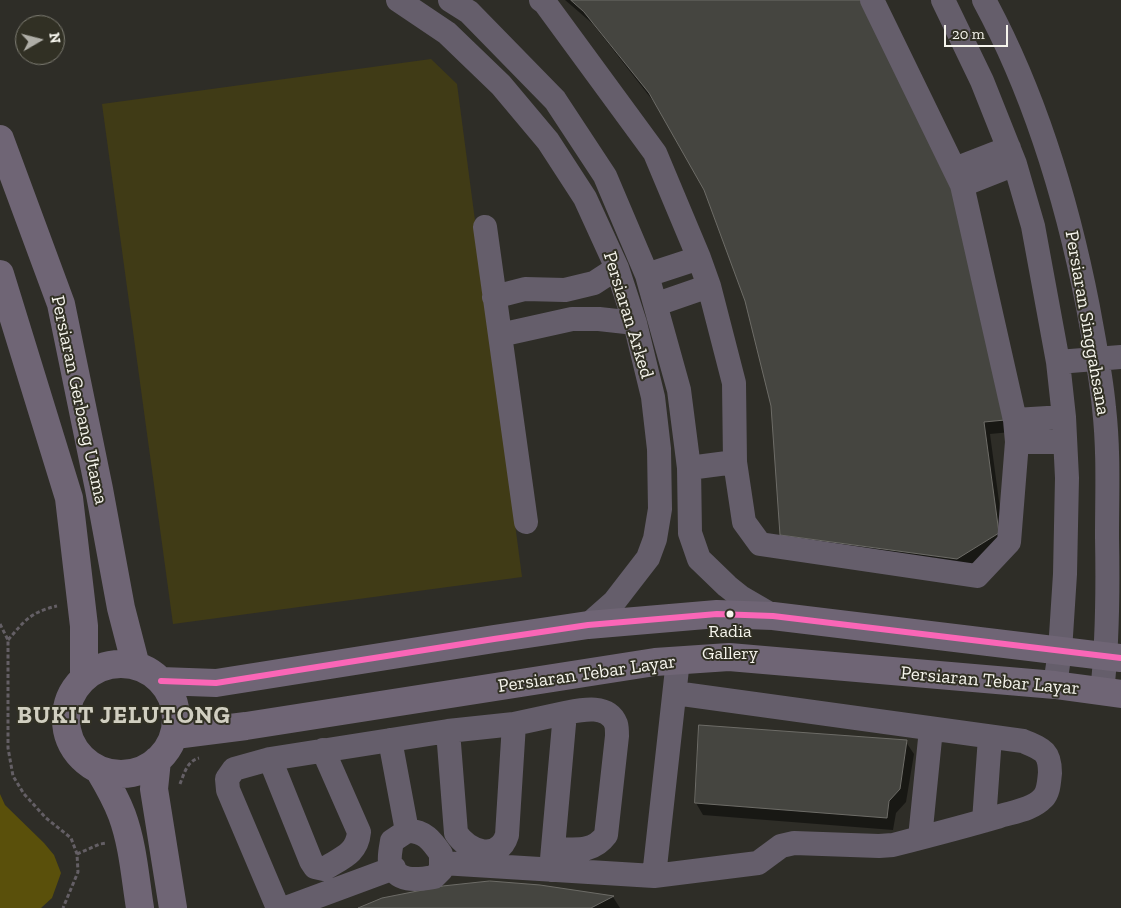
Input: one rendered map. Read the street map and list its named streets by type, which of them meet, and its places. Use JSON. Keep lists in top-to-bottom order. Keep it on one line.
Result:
{"streets":{"main road":["Persiaran Gerbang Utama","Persiaran Tebar Layar"],"street":["Persiaran Arked","Persiaran Singgahsana"]},"crossings":[["Persiaran Arked","Persiaran Tebar Layar"],["Persiaran Singgahsana","Persiaran Tebar Layar"],["Persiaran Gerbang Utama","Persiaran Tebar Layar"]],"districts":["BUKIT JELUTONG"],"places":["Radia Gallery"],"scale_bar":"20 m","north":"right"}
